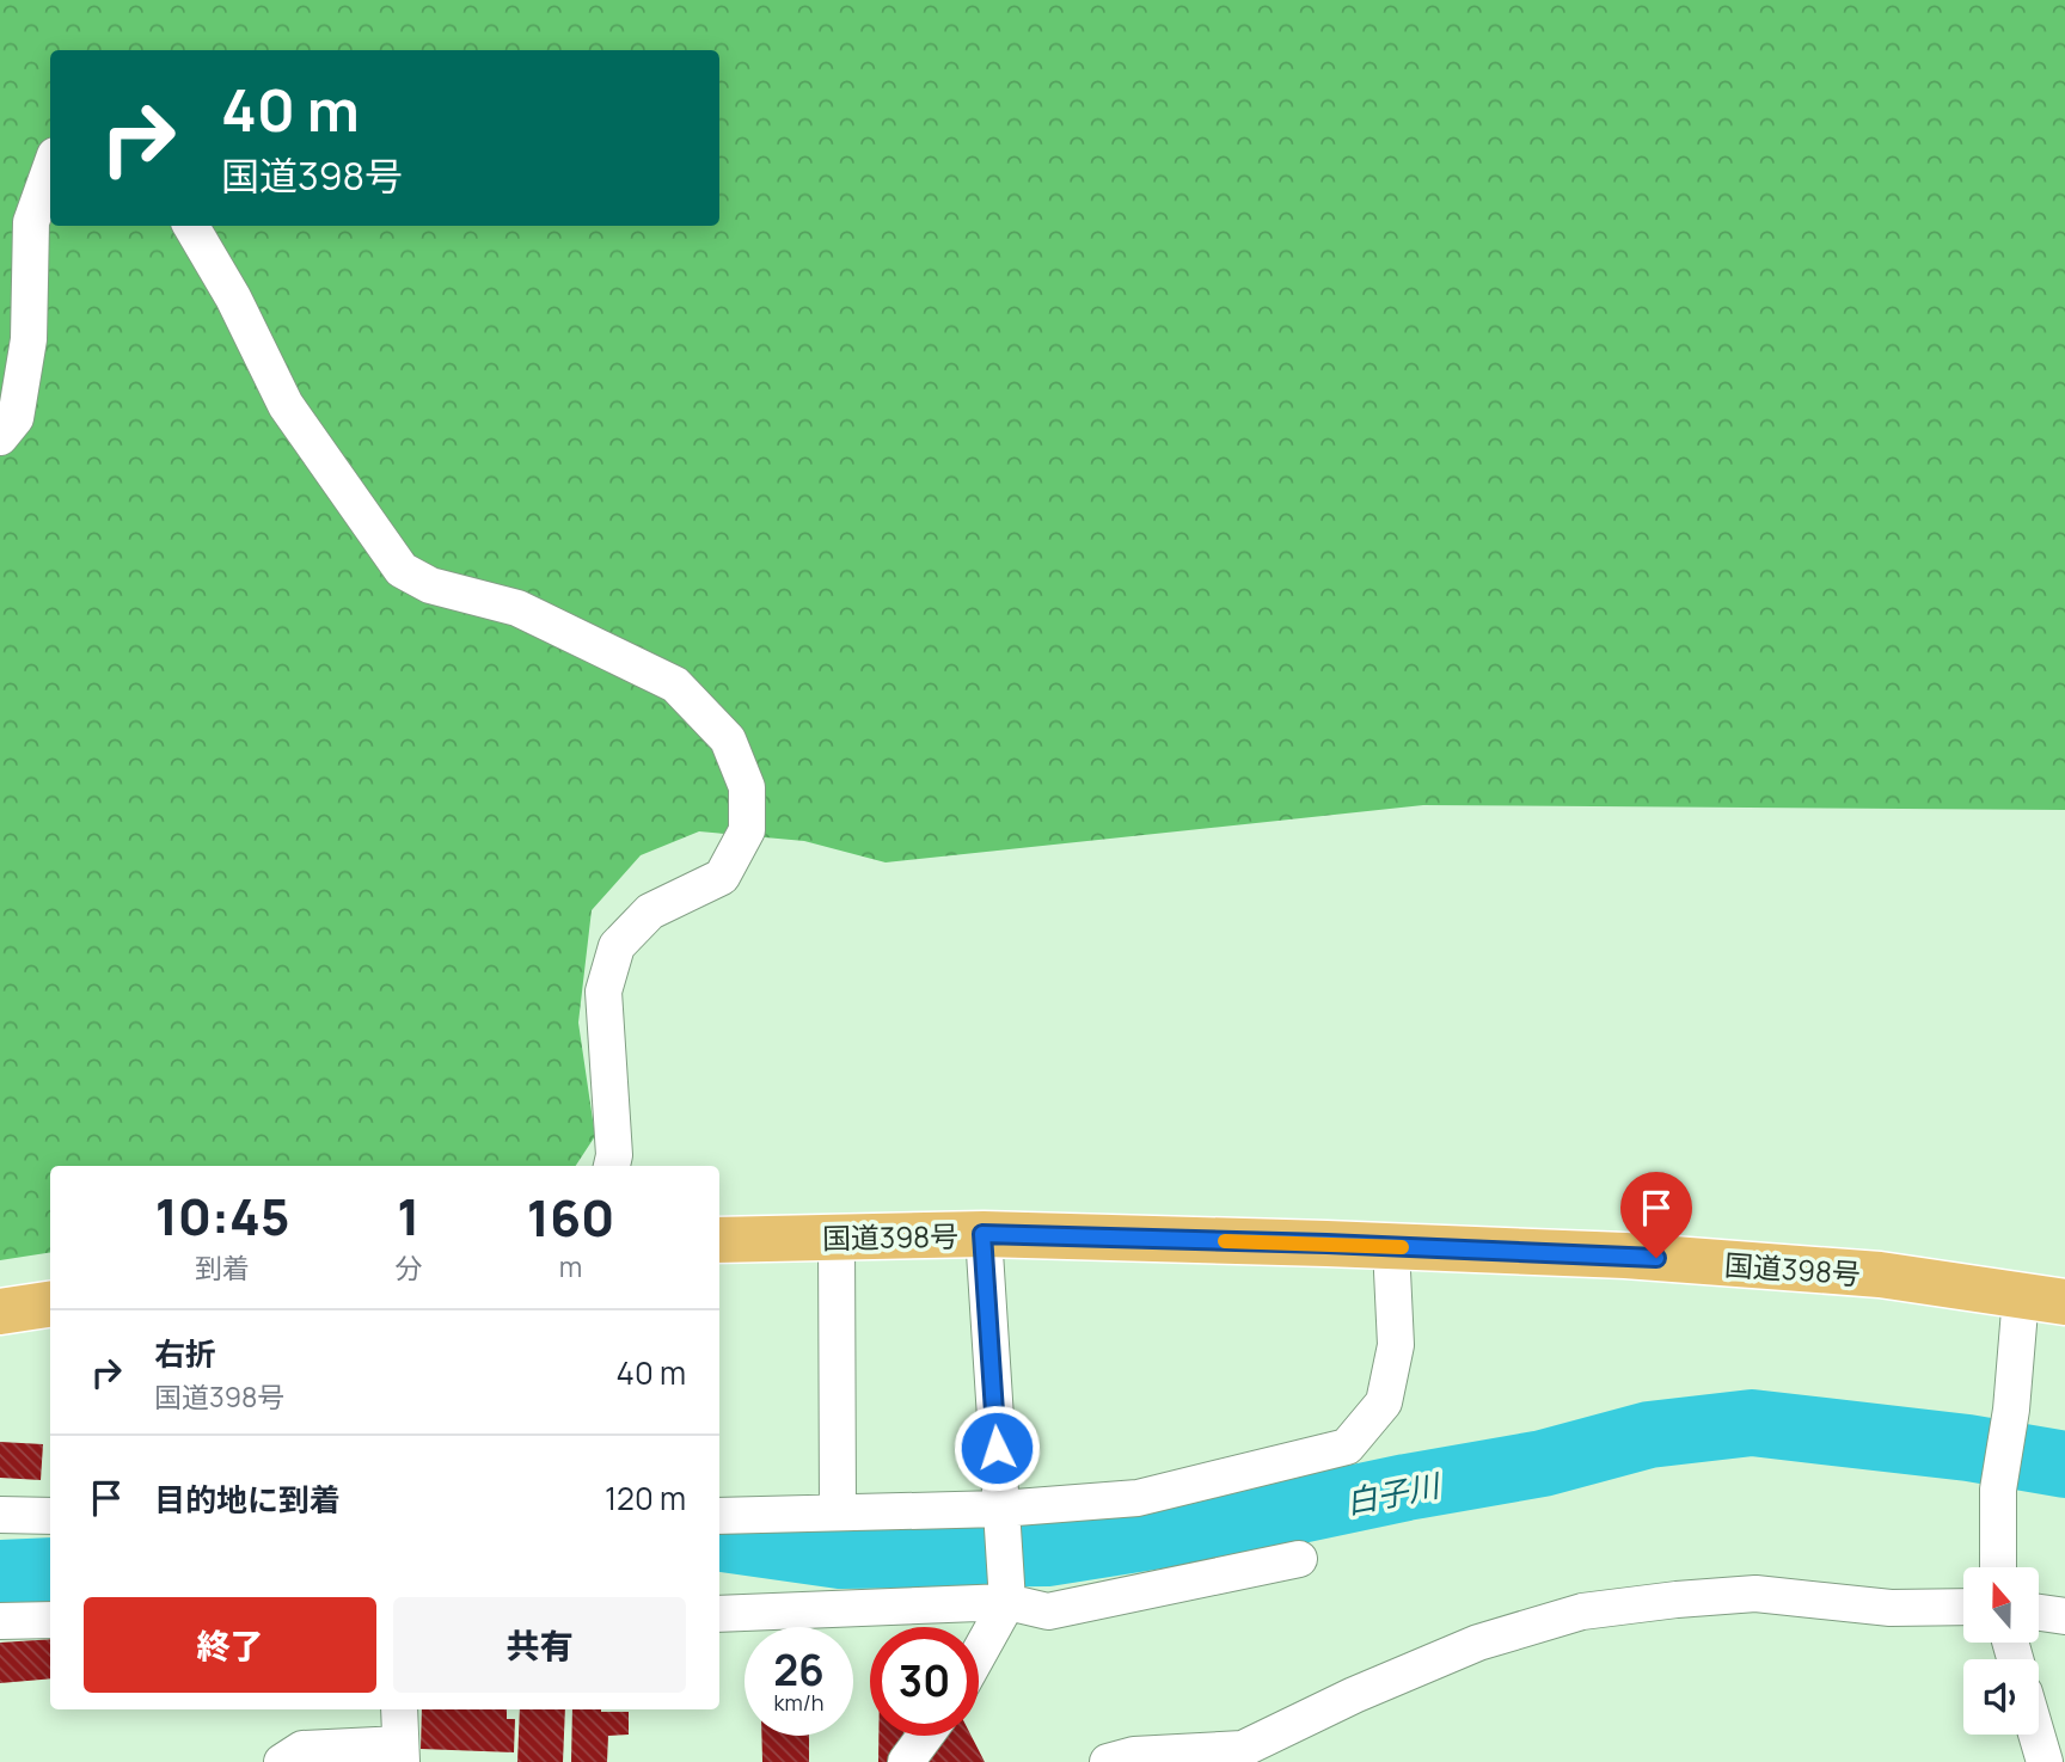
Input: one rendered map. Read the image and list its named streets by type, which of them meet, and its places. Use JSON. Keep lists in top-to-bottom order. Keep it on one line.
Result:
{"streets":{"highway":["国道398号"]},"water":["白子川"],"north":"top","page":{"turn":["40 m","国道398号"],"eta":["10:45","到着","1","分","160","m"],"list":[{"name":"右折","note":"国道398号","value":"40 m"},{"name":"目的地に到着","value":"120 m"}],"buttons":["終了","共有"],"speed":"26 km/h","limit":"30"}}
